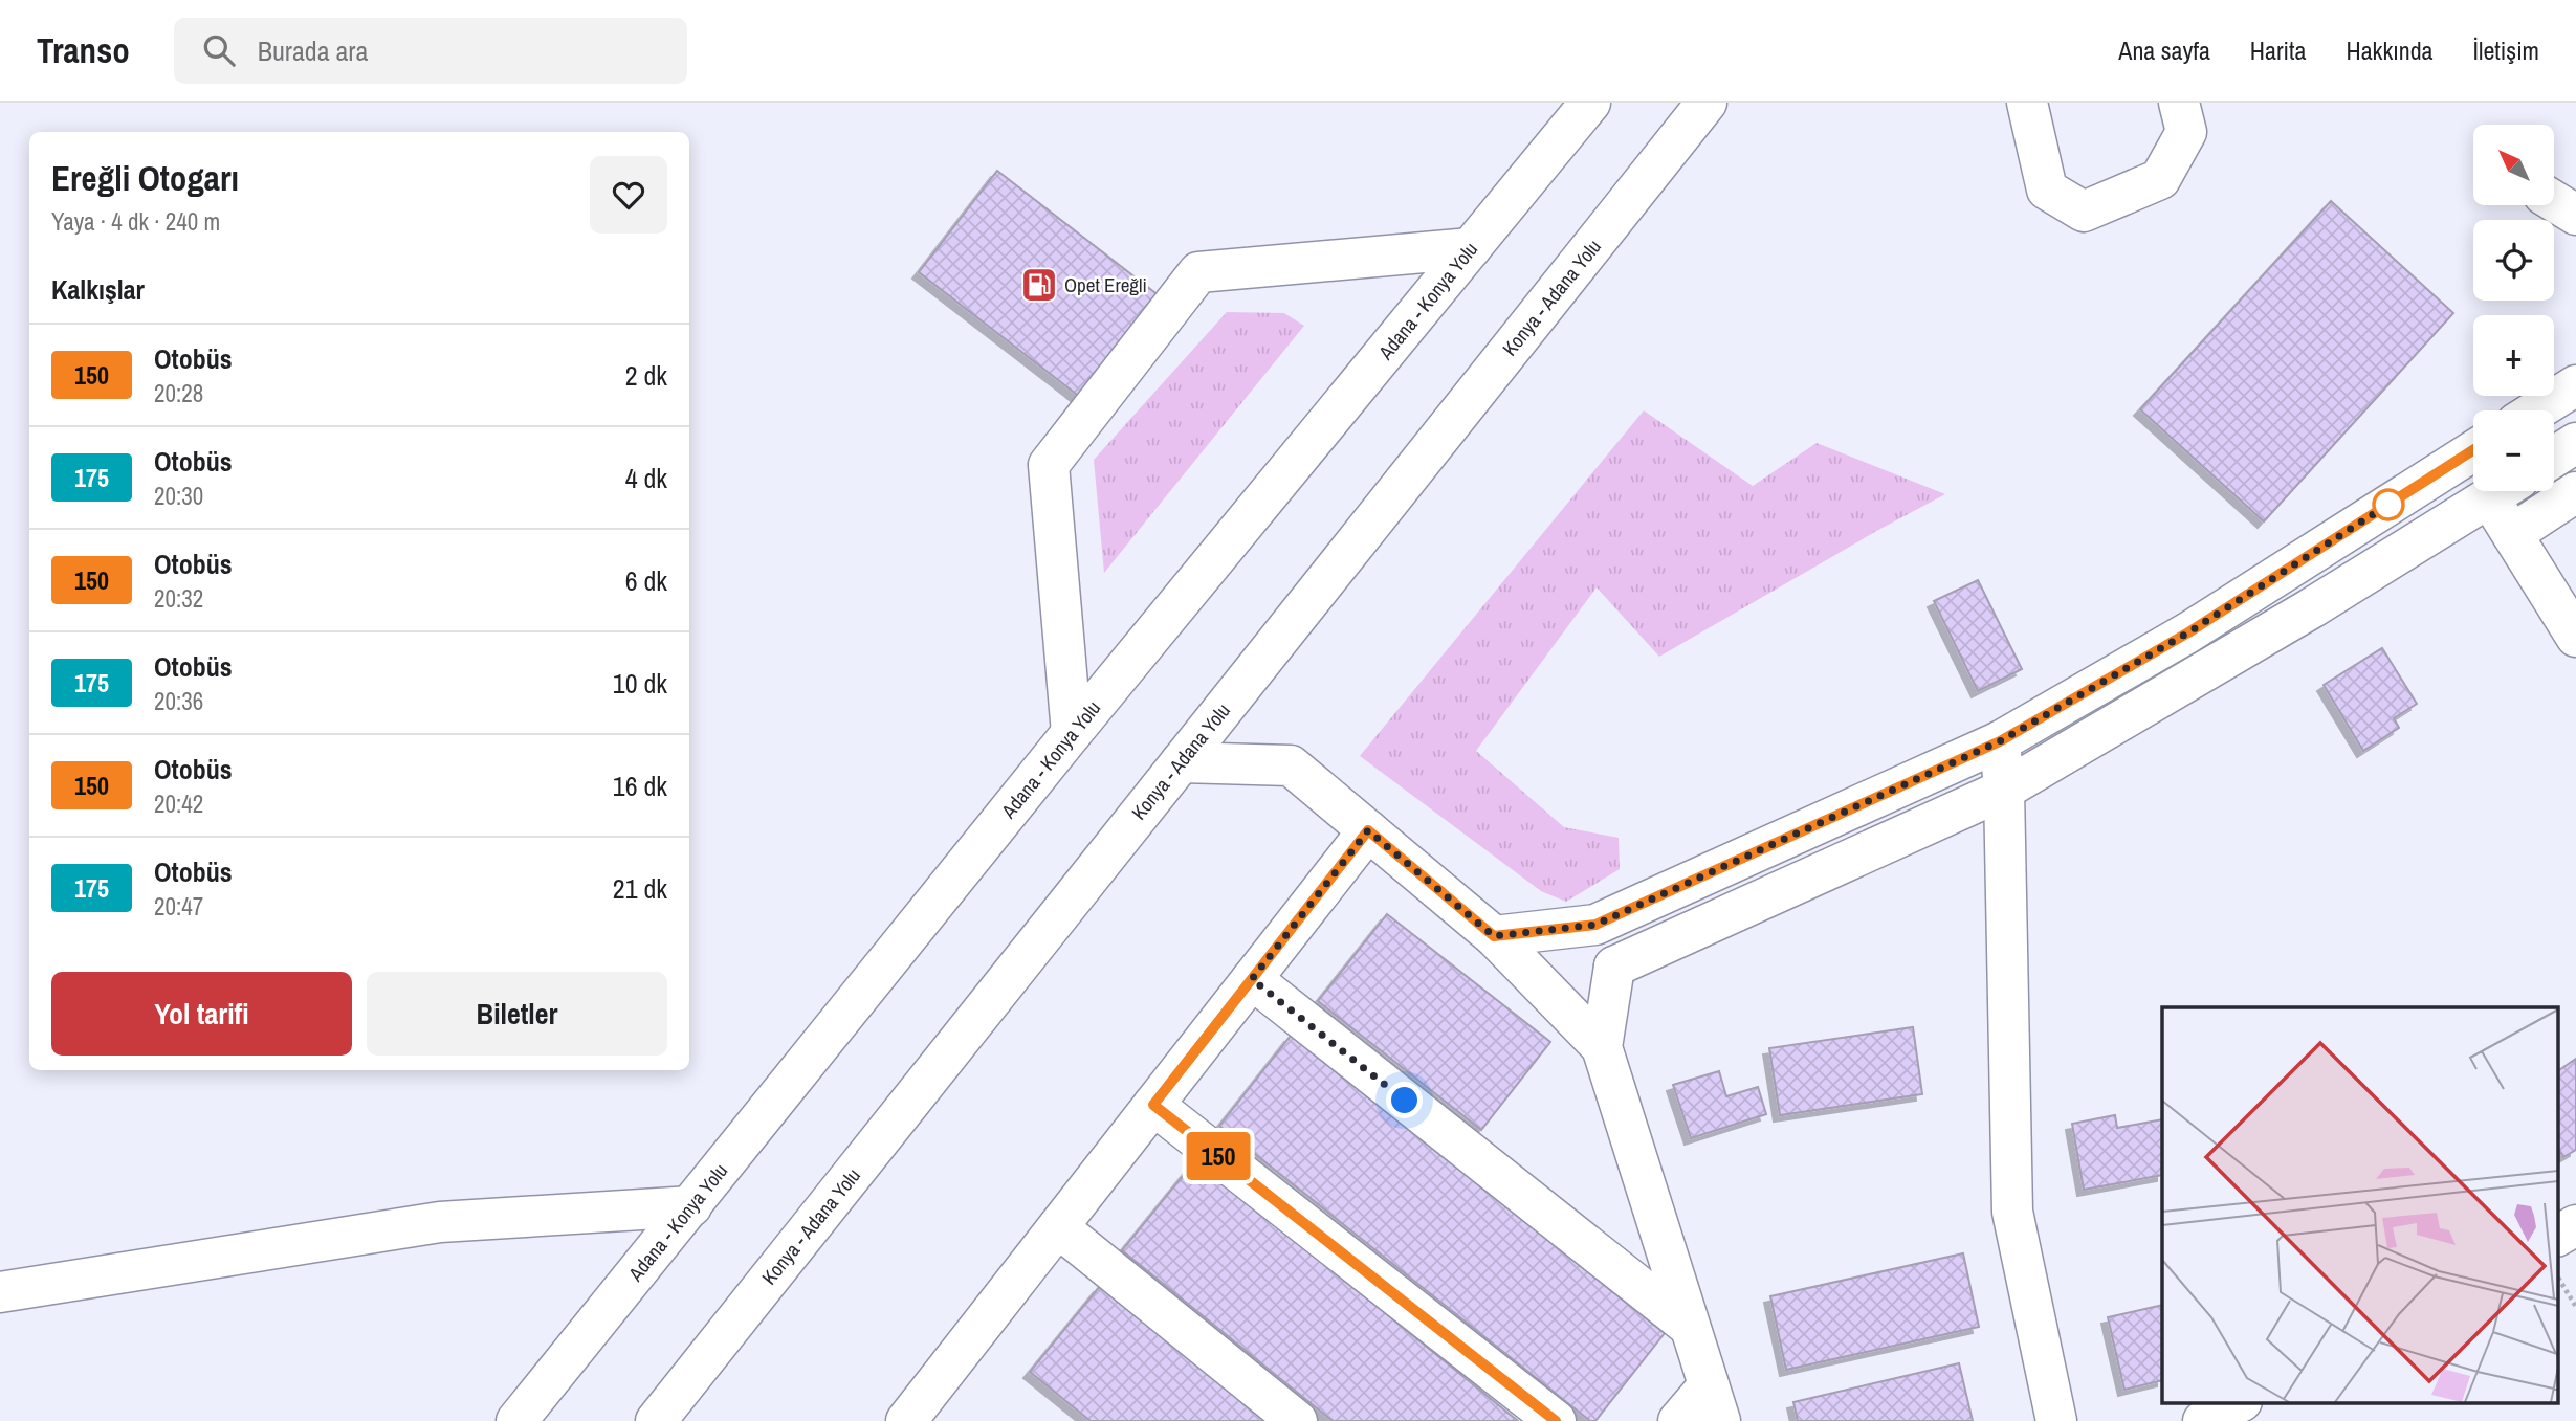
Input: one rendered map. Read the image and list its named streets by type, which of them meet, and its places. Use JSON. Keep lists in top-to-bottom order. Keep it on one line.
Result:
{"streets":{"main road":["Konya - Adana Yolu","Adana - Konya Yolu"]},"places":{"fuel station":["Opet Ereğli"]},"lines":["bus line 150"],"north":"top left","page":{"header":"Transo","search":"Burada ara","nav":["Ana sayfa","Harita","Hakkında","İletişim"],"on_map":"150","map_buttons":["+","−"],"heading":[["Ereğli Otogarı","Yaya · 4 dk · 240 m"],"Kalkışlar"],"list":[{"mark":"150","name":"Otobüs","note":"20:28","value":"2 dk"},{"mark":"175","name":"Otobüs","note":"20:30","value":"4 dk"},{"mark":"150","name":"Otobüs","note":"20:32","value":"6 dk"},{"mark":"175","name":"Otobüs","note":"20:36","value":"10 dk"},{"mark":"150","name":"Otobüs","note":"20:42","value":"16 dk"},{"mark":"175","name":"Otobüs","note":"20:47","value":"21 dk"}],"buttons":["Yol tarifi","Biletler"]}}
